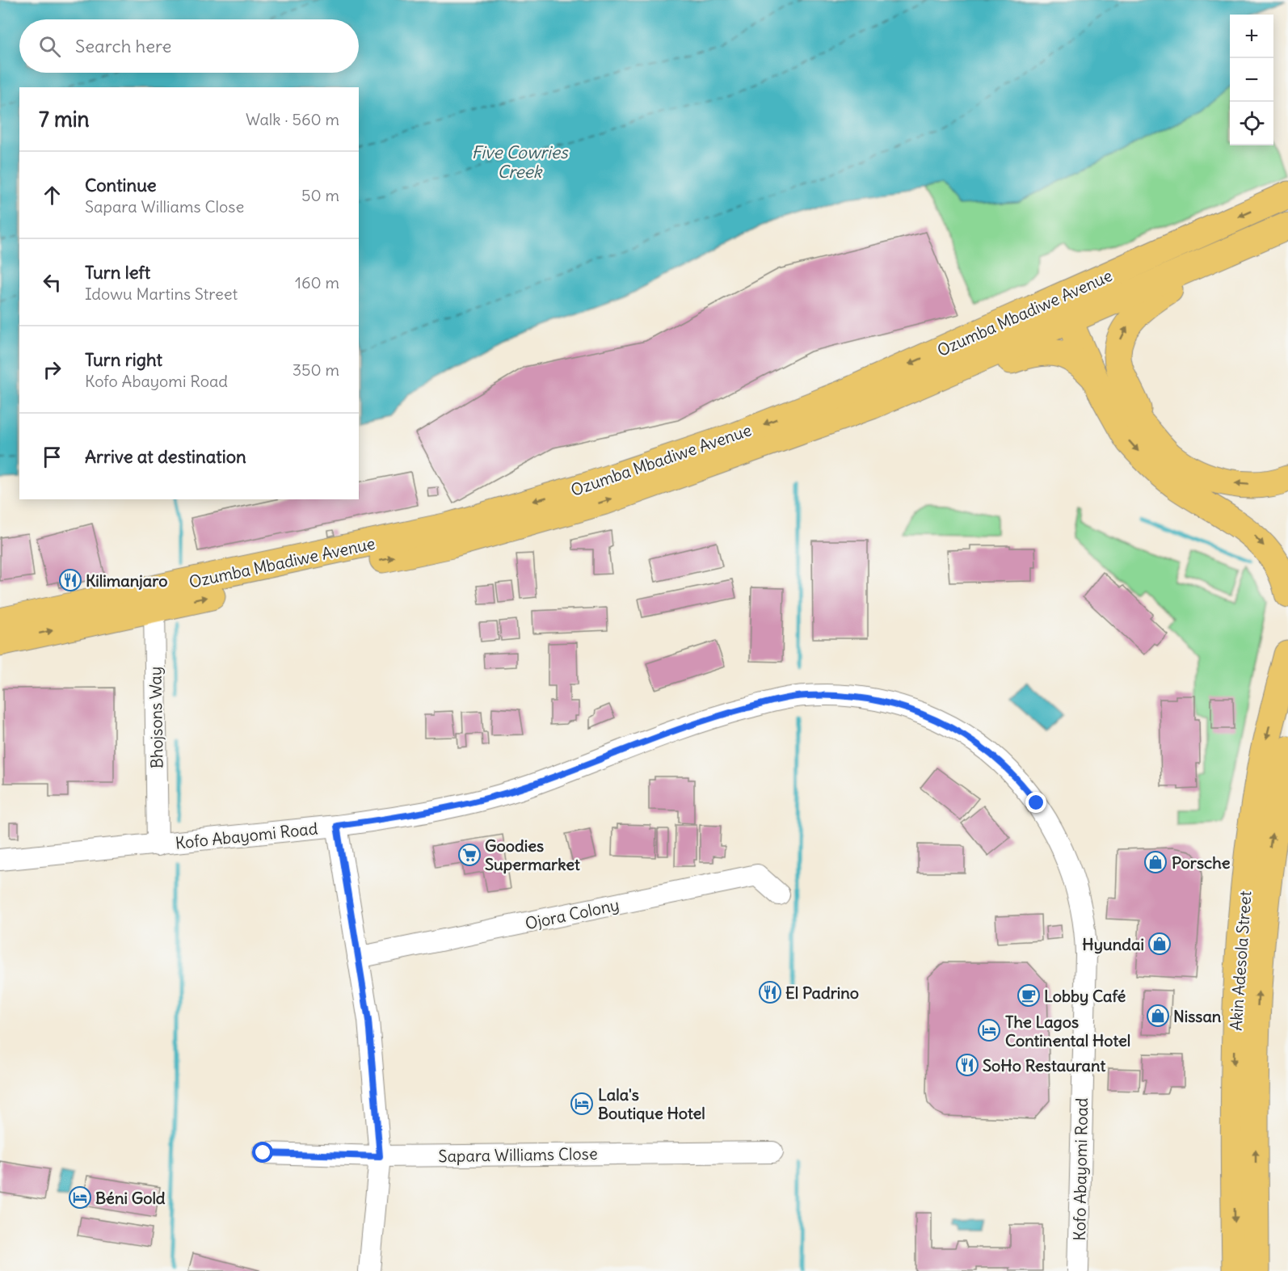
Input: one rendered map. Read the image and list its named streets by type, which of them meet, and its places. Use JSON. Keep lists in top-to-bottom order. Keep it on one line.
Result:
{"streets":{"main road":["Ozumba Mbadiwe Avenue","Akin Adesola Street"],"street":["Bhojsons Way","Kofo Abayomi Road","Ojora Colony","Sapara Williams Close"]},"crossings":[["Ozumba Mbadiwe Avenue","Bhojsons Way"],["Bhojsons Way","Kofo Abayomi Road"]],"water":["Five Cowries Creek"],"places":{"restaurant":["Kilimanjaro","El Padrino","SoHo Restaurant"],"supermarket":["Goodies Supermarket"],"shop":["Porsche","Hyundai","Nissan"],"cafe":["Lobby Café"],"hotel":["The Lagos Continental Hotel","Lala's Boutique Hotel","Béni Gold"]},"page":{"map_buttons":["+","−"],"search":"Search here","heading":["7 min","Walk · 560 m"],"list":[["Continue","Sapara Williams Close","50 m"],["Turn left","Idowu Martins Street","160 m"],["Turn right","Kofo Abayomi Road","350 m"],"Arrive at destination"]}}
